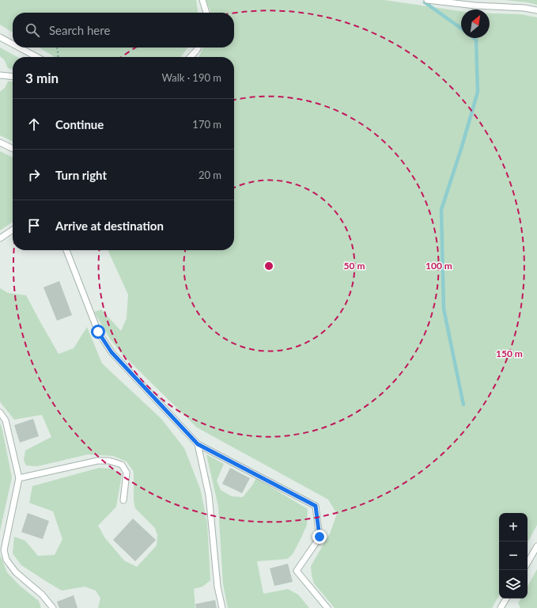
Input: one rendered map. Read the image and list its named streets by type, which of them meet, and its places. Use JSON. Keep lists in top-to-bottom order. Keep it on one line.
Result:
{"north":"top right","page":{"search":"Search here","heading":["3 min","Walk · 190 m"],"list":[["Continue","170 m"],["Turn right","20 m"],"Arrive at destination"],"map_buttons":["+","−"]},"rings":["50 m","100 m","150 m"]}
